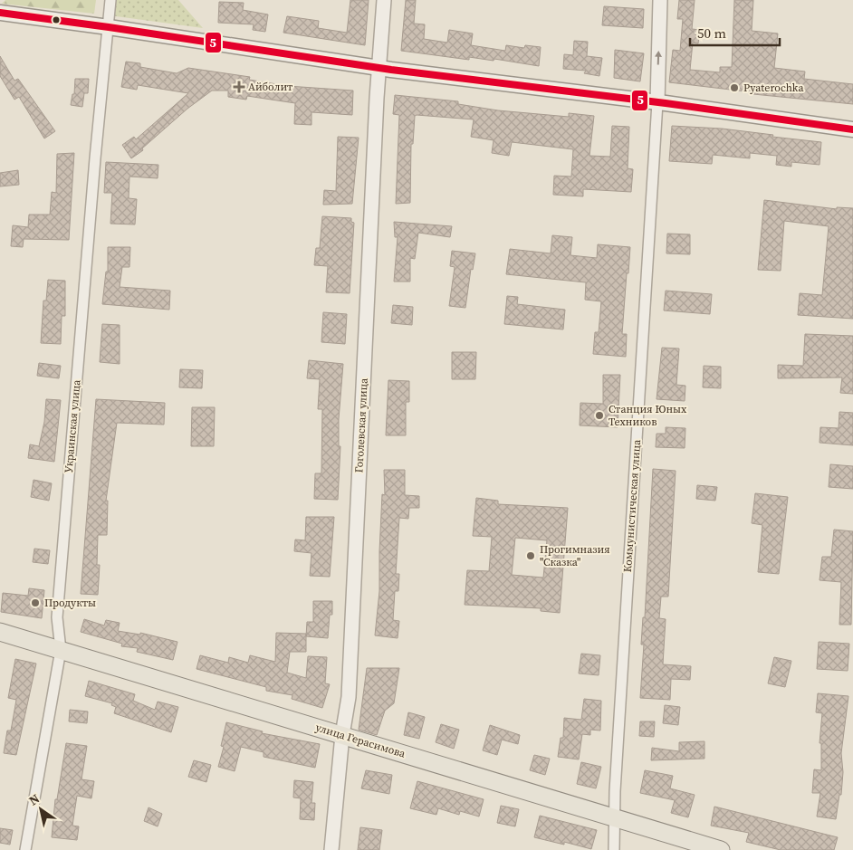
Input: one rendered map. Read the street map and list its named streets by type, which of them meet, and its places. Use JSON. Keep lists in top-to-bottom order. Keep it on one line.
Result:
{"streets":{"main road":["улица Герасимова"],"street":["Гоголевская улица","Украинская улица","Коммунистическая улица"]},"crossings":[["Гоголевская улица","улица Герасимова"],["Украинская улица","улица Герасимова"],["Коммунистическая улица","улица Герасимова"]],"places":{"health":["Айболит"],"other":["Pyaterochka","Станция Юных Техников","Прогимназия \"Сказка\"","Продукты"]},"lines":["transit line 5"],"scale_bar":"50 m","north":"top left"}
